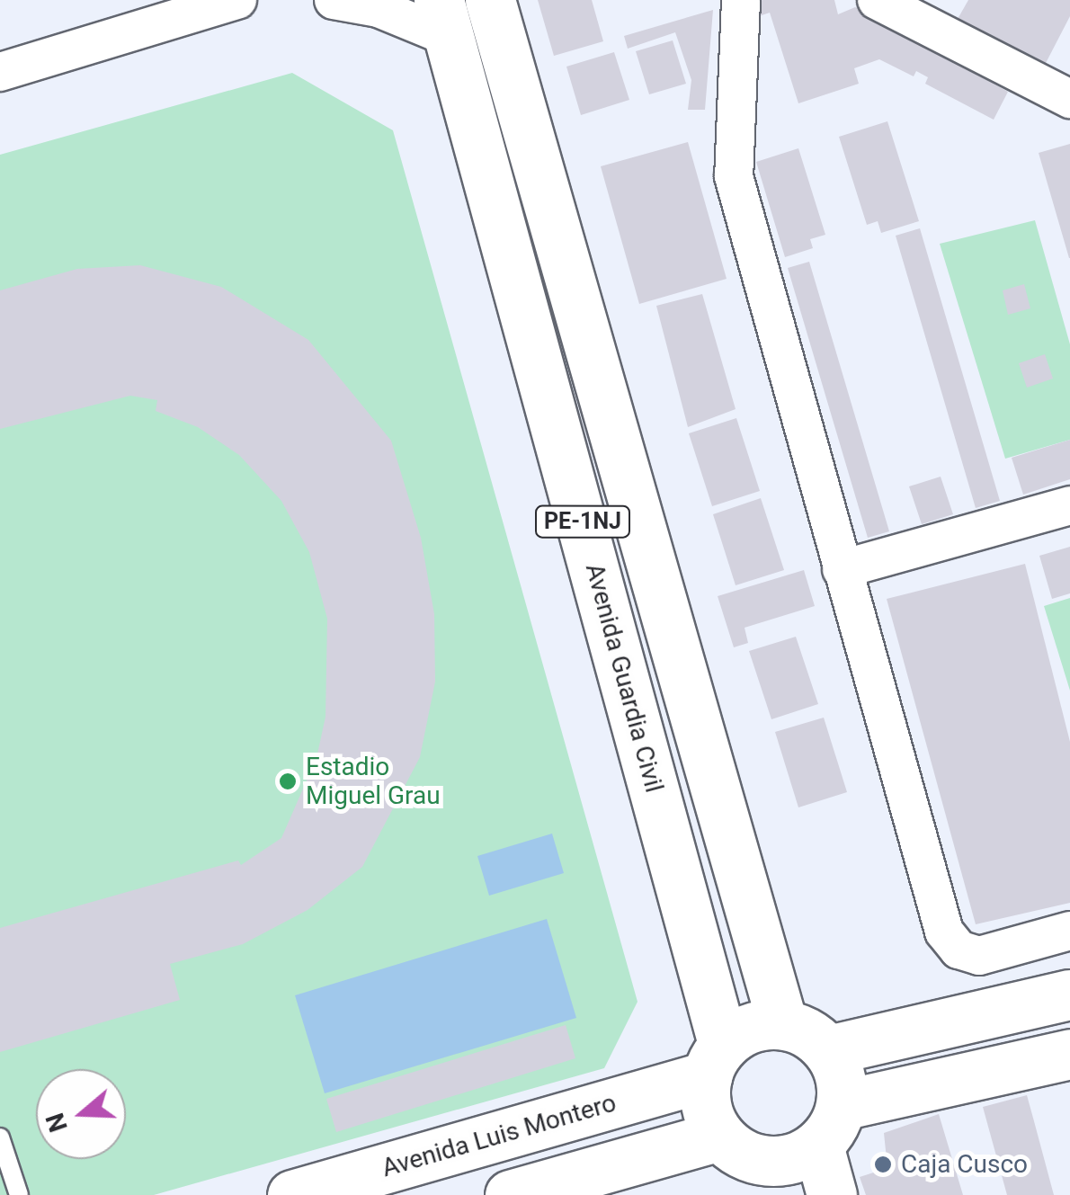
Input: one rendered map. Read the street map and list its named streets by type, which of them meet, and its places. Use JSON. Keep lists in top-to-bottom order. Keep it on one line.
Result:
{"streets":{"main road":["PE-1NJ","Avenida Guardia Civil","Avenida Luis Montero"]},"crossings":[["PE-1NJ","Avenida Guardia Civil"],["PE-1NJ","Avenida Luis Montero"],["Avenida Guardia Civil","Avenida Luis Montero"]],"places":["Estadio Miguel Grau","Caja Cusco"],"north":"left"}
